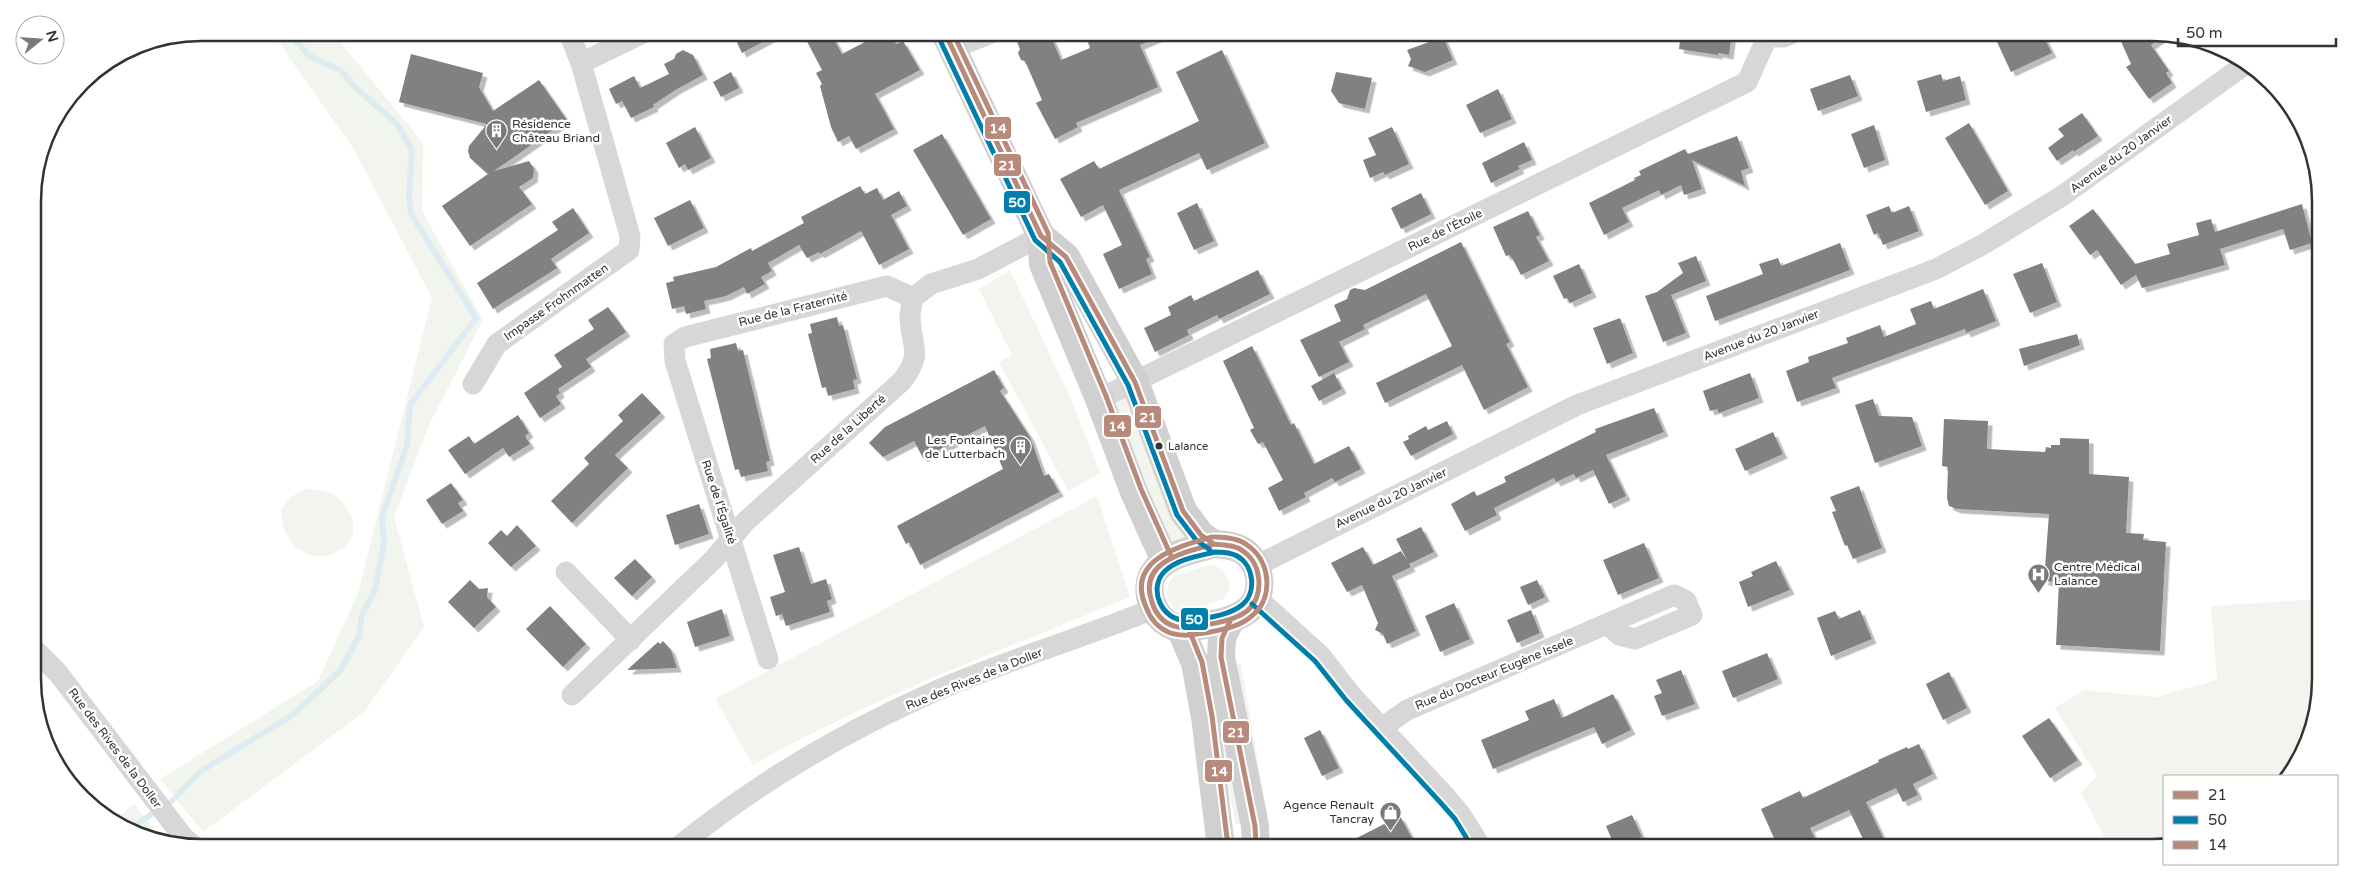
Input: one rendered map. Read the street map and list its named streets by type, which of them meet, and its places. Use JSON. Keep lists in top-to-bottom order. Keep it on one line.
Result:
{"streets":{"street":["Avenue du 20 Janvier","Rue de l'Étoile","Impasse Frohnmatten","Rue de la Fraternité","Rue de la Liberté","Rue de l'Égalité","Rue du Docteur Eugène Issele","Rue des Rives de la Doller"]},"crossings":[["Avenue du 20 Janvier","Rue des Rives de la Doller"],["Rue de la Fraternité","Rue de la Liberté"],["Rue de la Fraternité","Rue de l'Égalité"],["Rue de la Liberté","Rue de l'Égalité"]],"places":{"building":["Résidence Château Briand","Les Fontaines de Lutterbach"],"other":["Lalance"],"hospital":["Centre Médical Lalance"],"shop":["Agence Renault Tancray"]},"lines":["transit line 21","transit line 50","transit line 14"],"legend":["21","50","14"],"scale_bar":"50 m","north":"right"}
